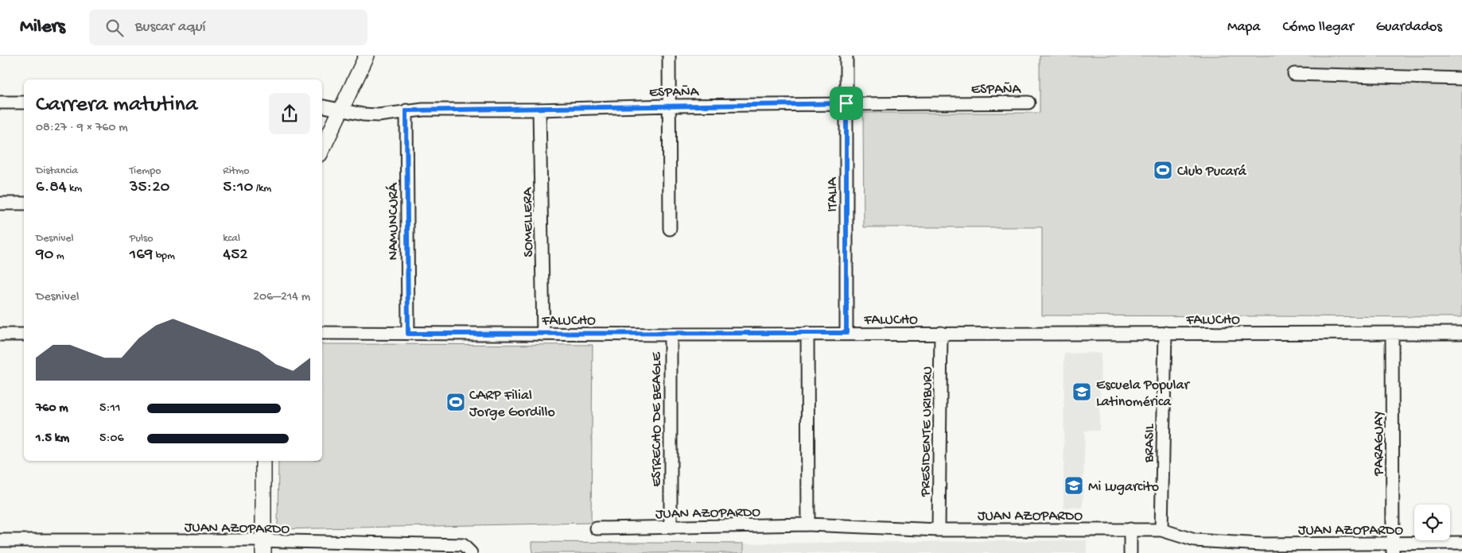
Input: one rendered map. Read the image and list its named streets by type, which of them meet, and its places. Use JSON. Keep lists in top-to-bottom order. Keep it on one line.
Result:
{"streets":{"street":["ESPAÑA","ITALIA","NAMUNCURÁ","SOMELLERA","FALUCHO","ESTRECHO DE BEAGLE","PRESIDENTE URIBURU","BRASIL","PARAGUAY","JUAN AZOPARDO"]},"crossings":[["ESPAÑA","ITALIA"],["ESPAÑA","NAMUNCURÁ"],["ESPAÑA","SOMELLERA"],["ITALIA","FALUCHO"],["NAMUNCURÁ","FALUCHO"],["SOMELLERA","FALUCHO"],["FALUCHO","ESTRECHO DE BEAGLE"],["FALUCHO","PRESIDENTE URIBURU"],["FALUCHO","BRASIL"],["FALUCHO","PARAGUAY"],["ESTRECHO DE BEAGLE","JUAN AZOPARDO"],["PRESIDENTE URIBURU","JUAN AZOPARDO"],["BRASIL","JUAN AZOPARDO"],["PARAGUAY","JUAN AZOPARDO"]],"places":{"sports":["Club Pucará","CARP Filial Jorge Gordillo"],"school or university":["Escuela Popular Latinomérica","Mi Lugarcito"]},"page":{"header":"Milers","search":"Buscar aquí","nav":["Mapa","Cómo llegar","Guardados"],"heading":["Carrera matutina","08:27 · 9 × 760 m"],"stats":[["Distancia","6.84 km"],["Tiempo","35:20"],["Ritmo","5:10 /km"],["Desnivel","90 m"],["Pulso","169 bpm"],["kcal","452"]],"chart":["Desnivel","206–214 m"],"list":[{"name":"760 m","note":"5:11"},{"name":"1.5 km","note":"5:06"}]}}
